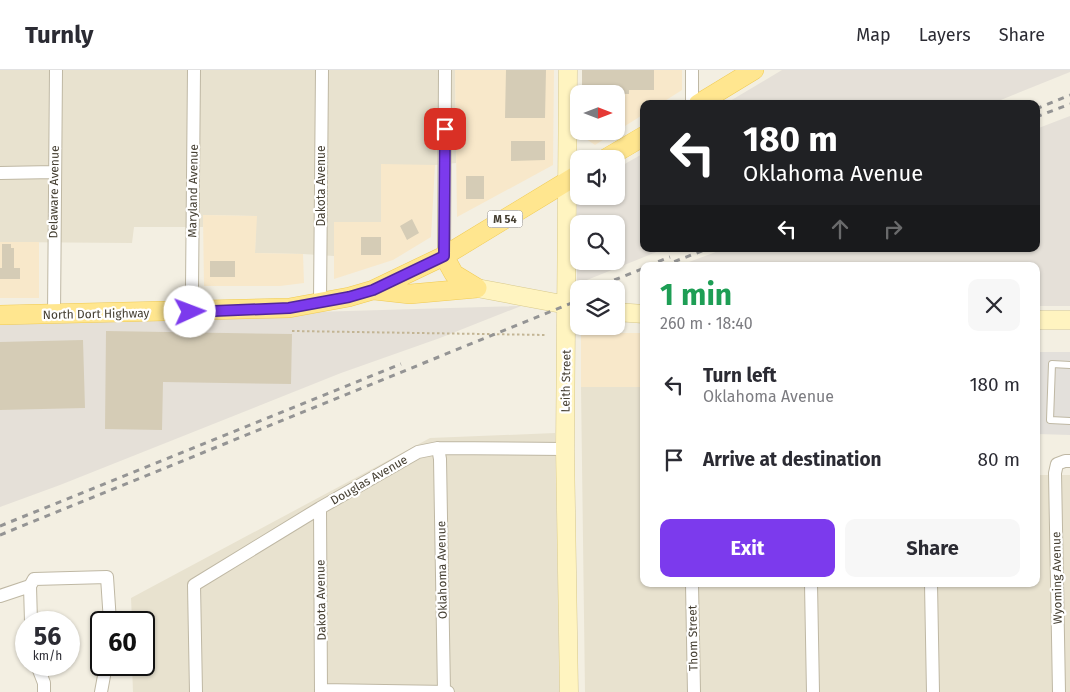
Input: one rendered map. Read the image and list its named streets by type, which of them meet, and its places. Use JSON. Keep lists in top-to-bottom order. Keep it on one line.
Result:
{"streets":{"main road":["M 54","North Dort Highway"],"street":["Dakota Avenue","Maryland Avenue","Delaware Avenue","Leith Street","Douglas Avenue","Oklahoma Avenue","Wyoming Avenue","Thom Street"]},"crossings":[["Dakota Avenue","North Dort Highway"],["Dakota Avenue","Douglas Avenue"],["Maryland Avenue","North Dort Highway"],["Delaware Avenue","North Dort Highway"],["Leith Street","Douglas Avenue"],["Douglas Avenue","Oklahoma Avenue"]],"north":"right","page":{"header":"Turnly","nav":["Map","Layers","Share"],"turn":["180 m","Oklahoma Avenue"],"heading":["1 min","260 m · 18:40"],"list":[{"name":"Turn left","note":"Oklahoma Avenue","value":"180 m"},{"name":"Arrive at destination","value":"80 m"}],"buttons":["Exit","Share"],"speed":"56 km/h","limit":"60"}}
